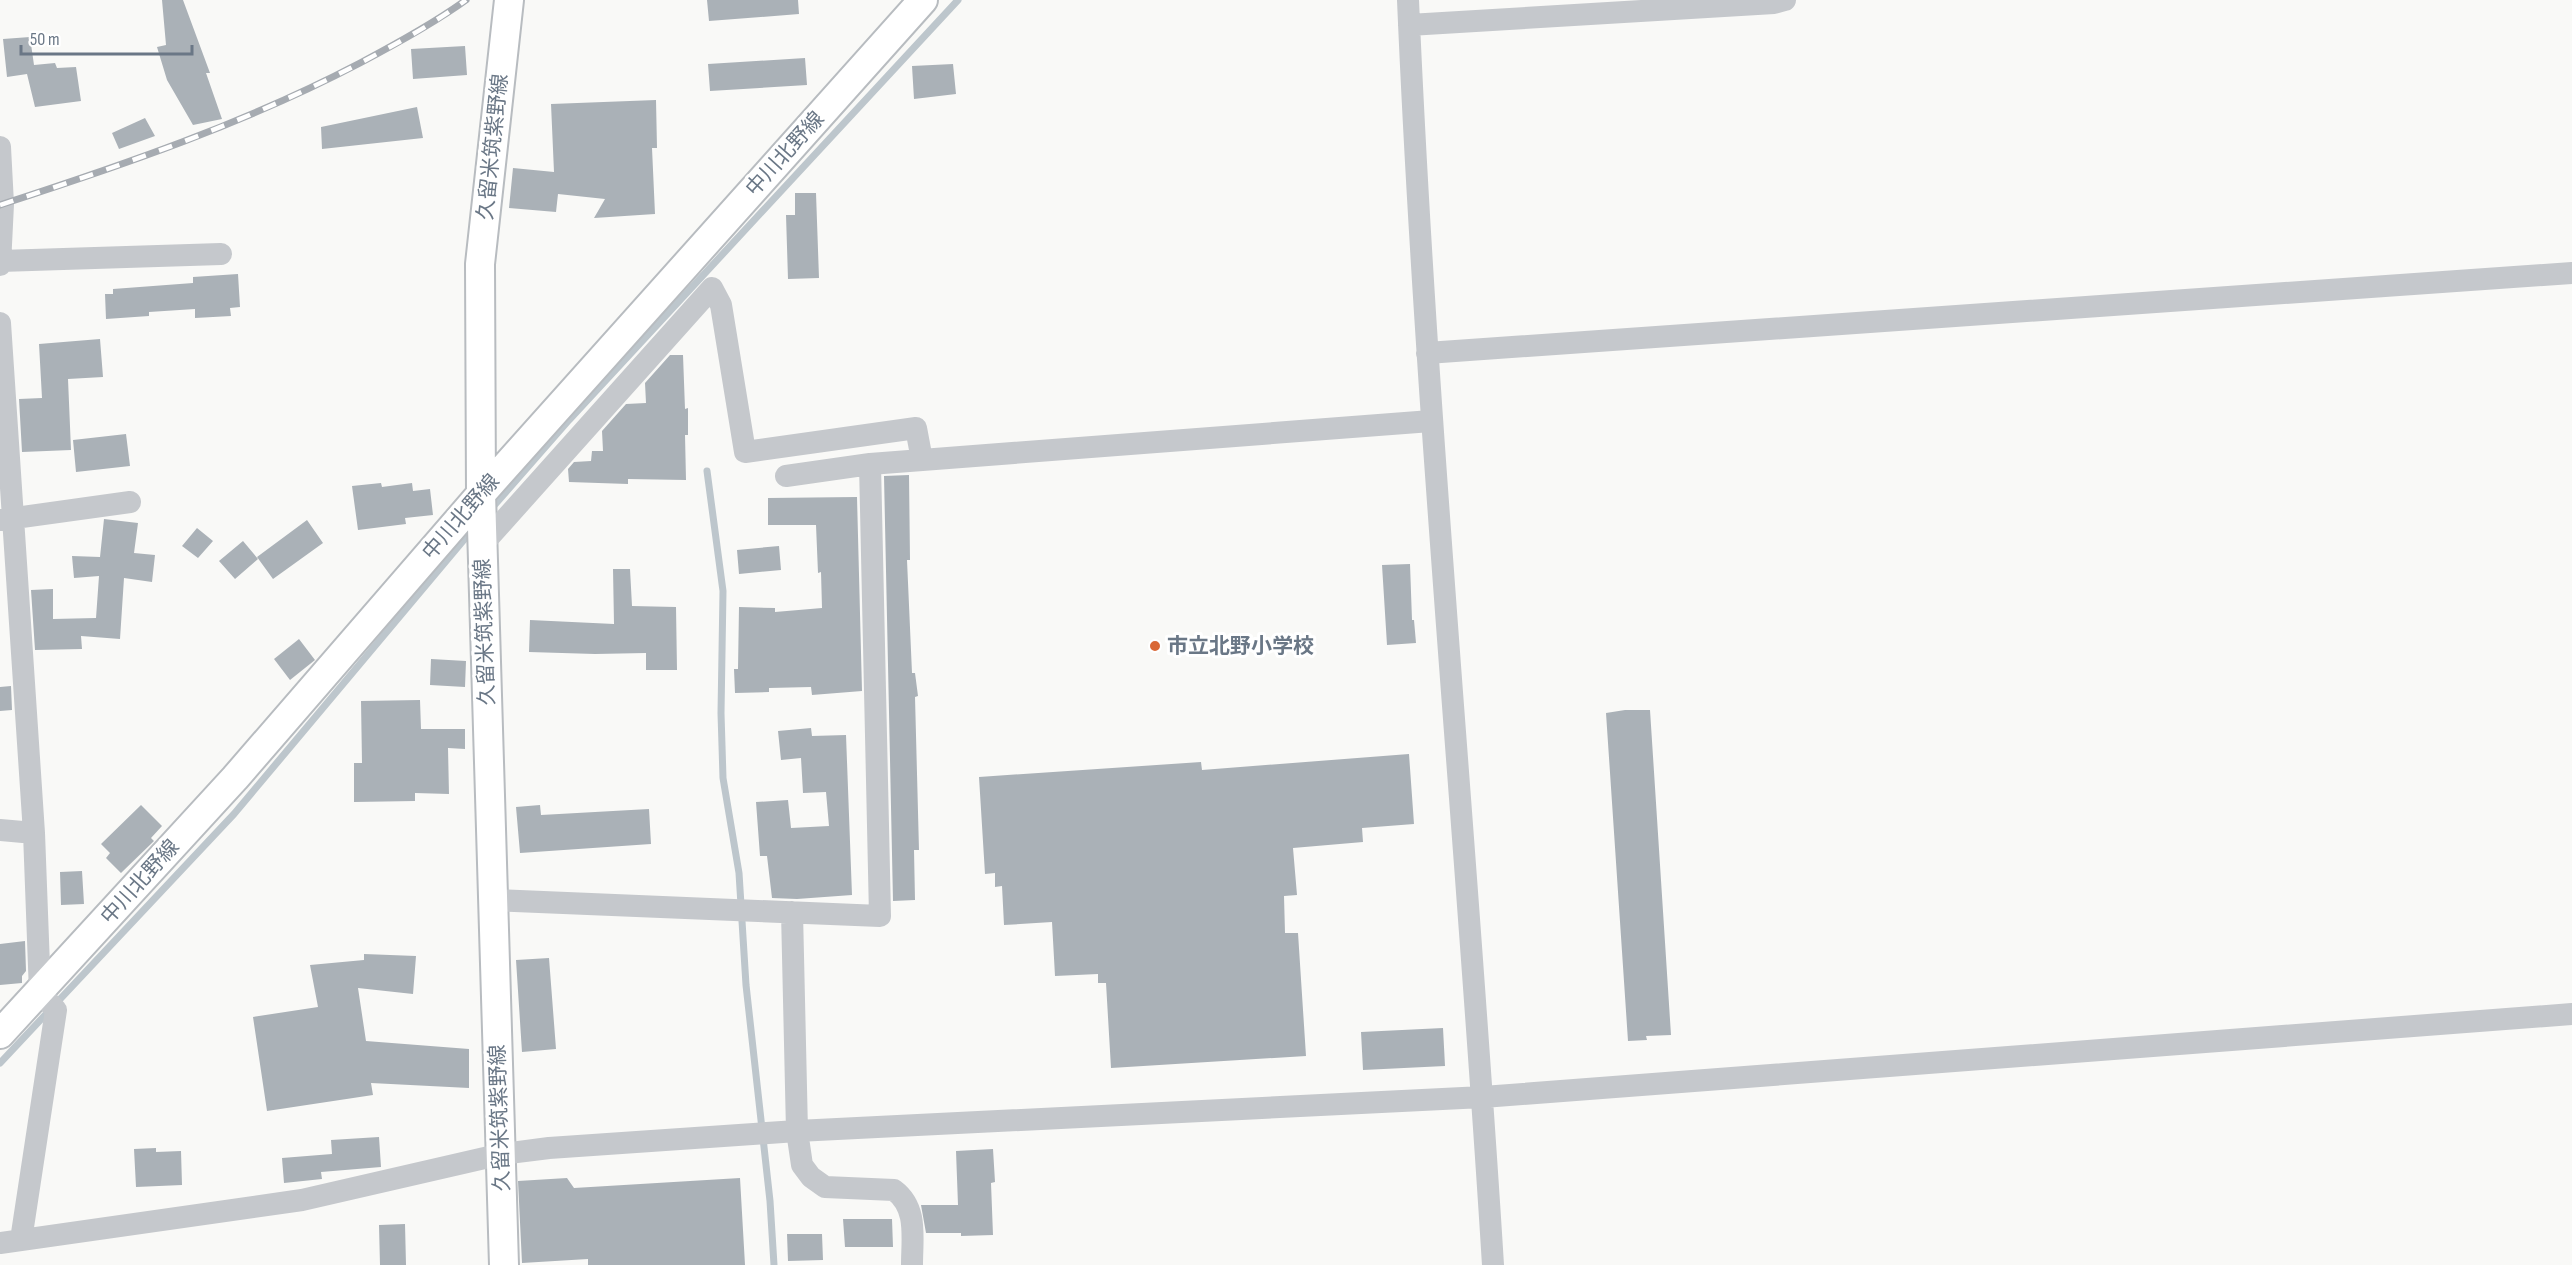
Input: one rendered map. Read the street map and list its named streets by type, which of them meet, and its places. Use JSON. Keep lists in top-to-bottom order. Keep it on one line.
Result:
{"streets":{"main road":["久留米筑紫野線","中川北野線"]},"crossings":[["久留米筑紫野線","中川北野線"]],"places":["市立北野小学校"],"scale_bar":"50 m"}
